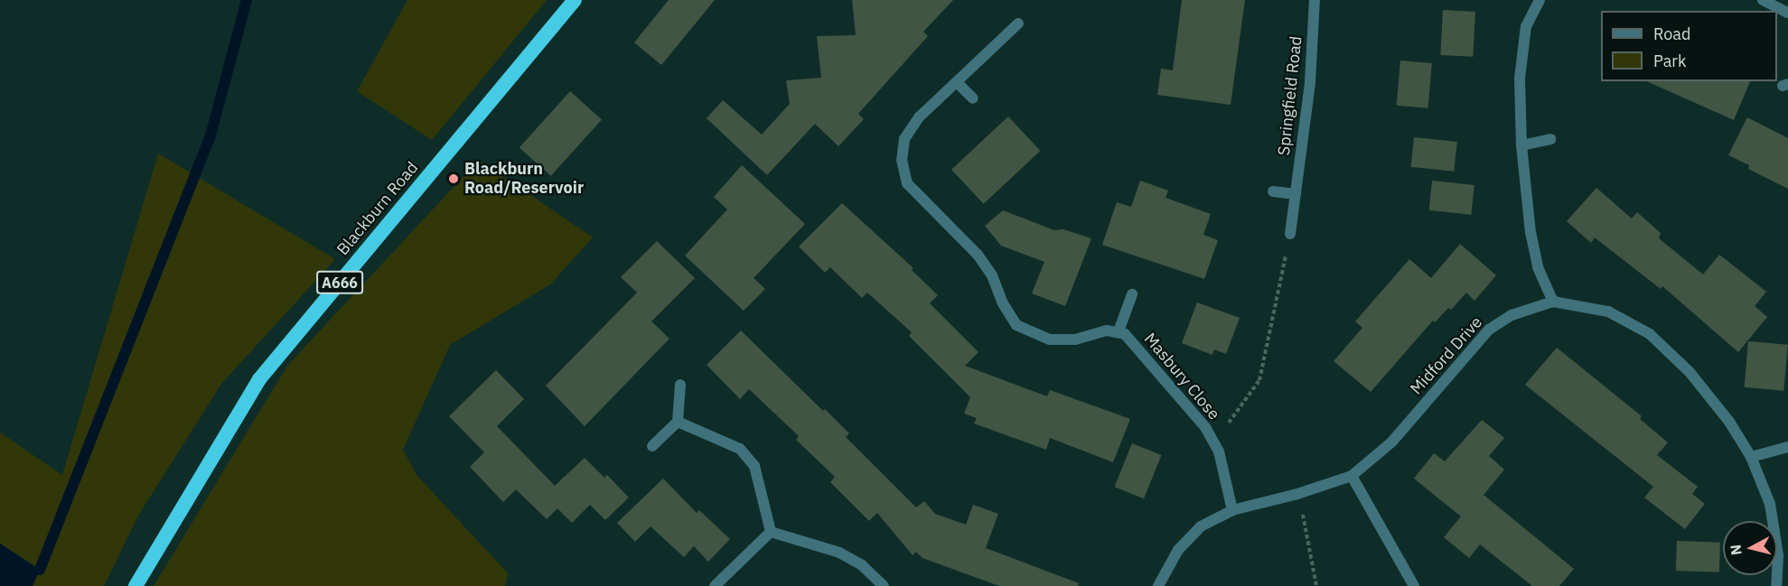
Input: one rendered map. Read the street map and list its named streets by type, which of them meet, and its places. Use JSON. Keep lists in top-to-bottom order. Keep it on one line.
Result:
{"streets":{"highway":["Blackburn Road","A666"],"street":["Springfield Road","Midford Drive","Masbury Close"]},"crossings":[["Midford Drive","Masbury Close"]],"places":["Blackburn Road/Reservoir"],"legend":["Road","Park"],"north":"left"}
